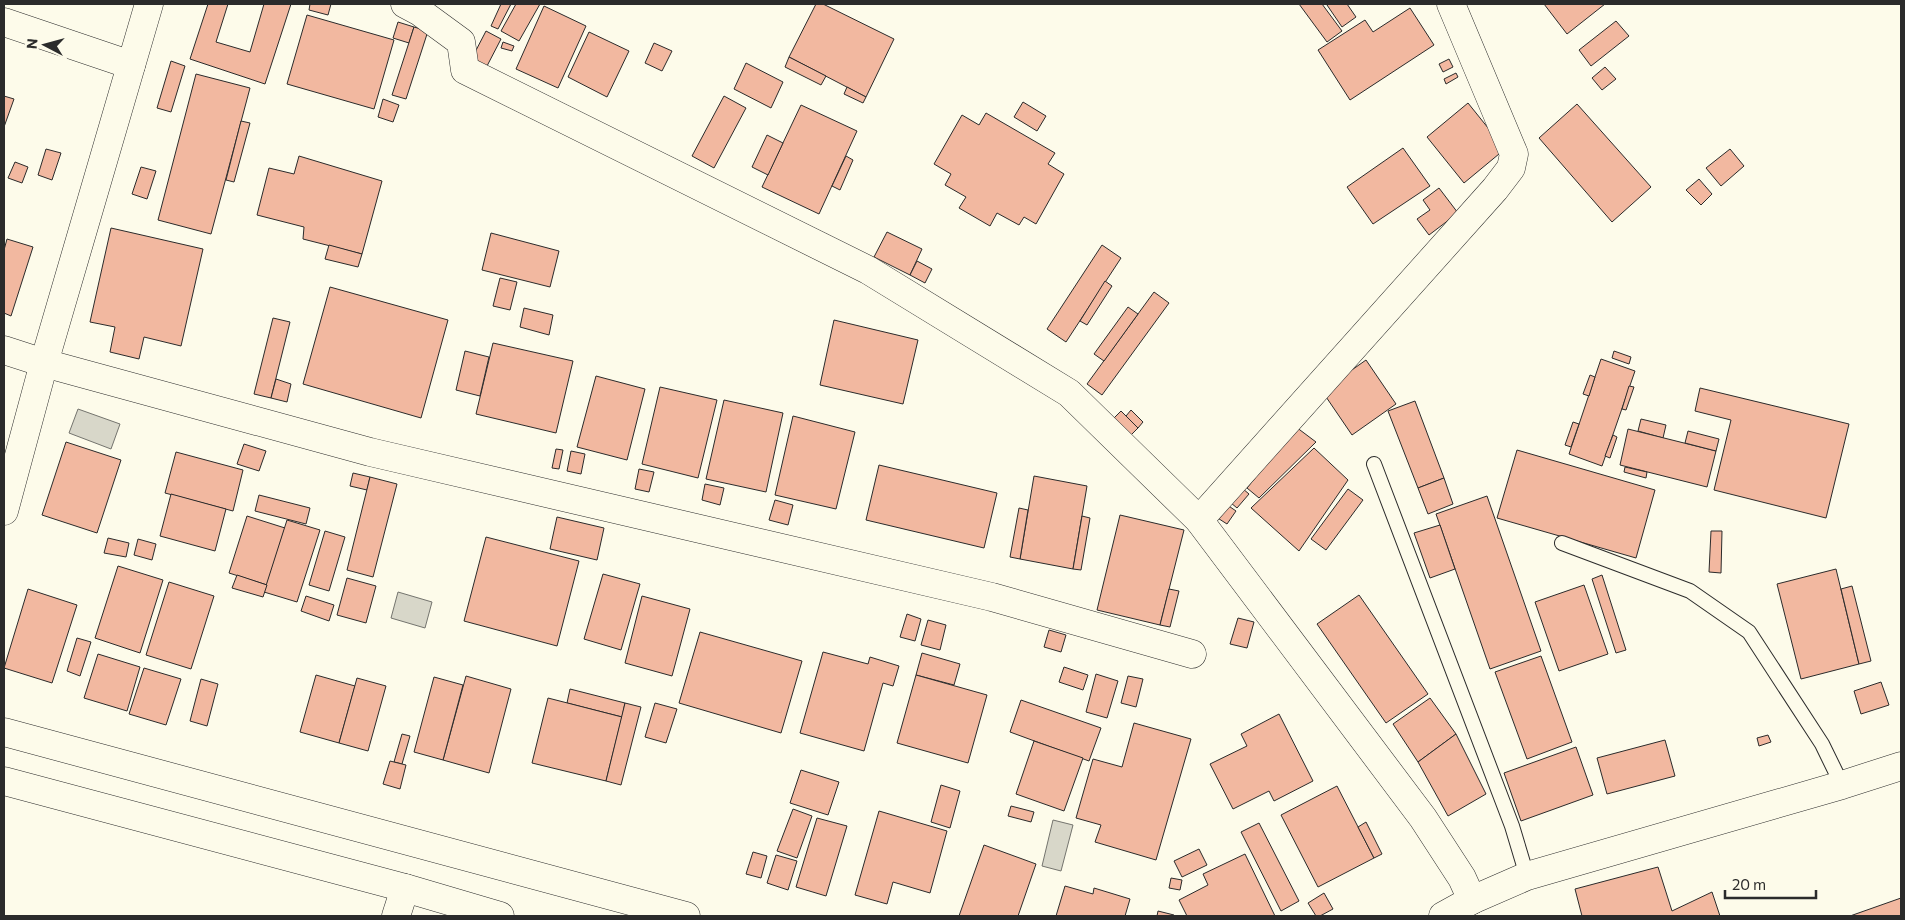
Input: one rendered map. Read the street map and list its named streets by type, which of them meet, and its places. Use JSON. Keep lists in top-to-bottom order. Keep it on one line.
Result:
{"scale_bar":"20 m","north":"left"}
